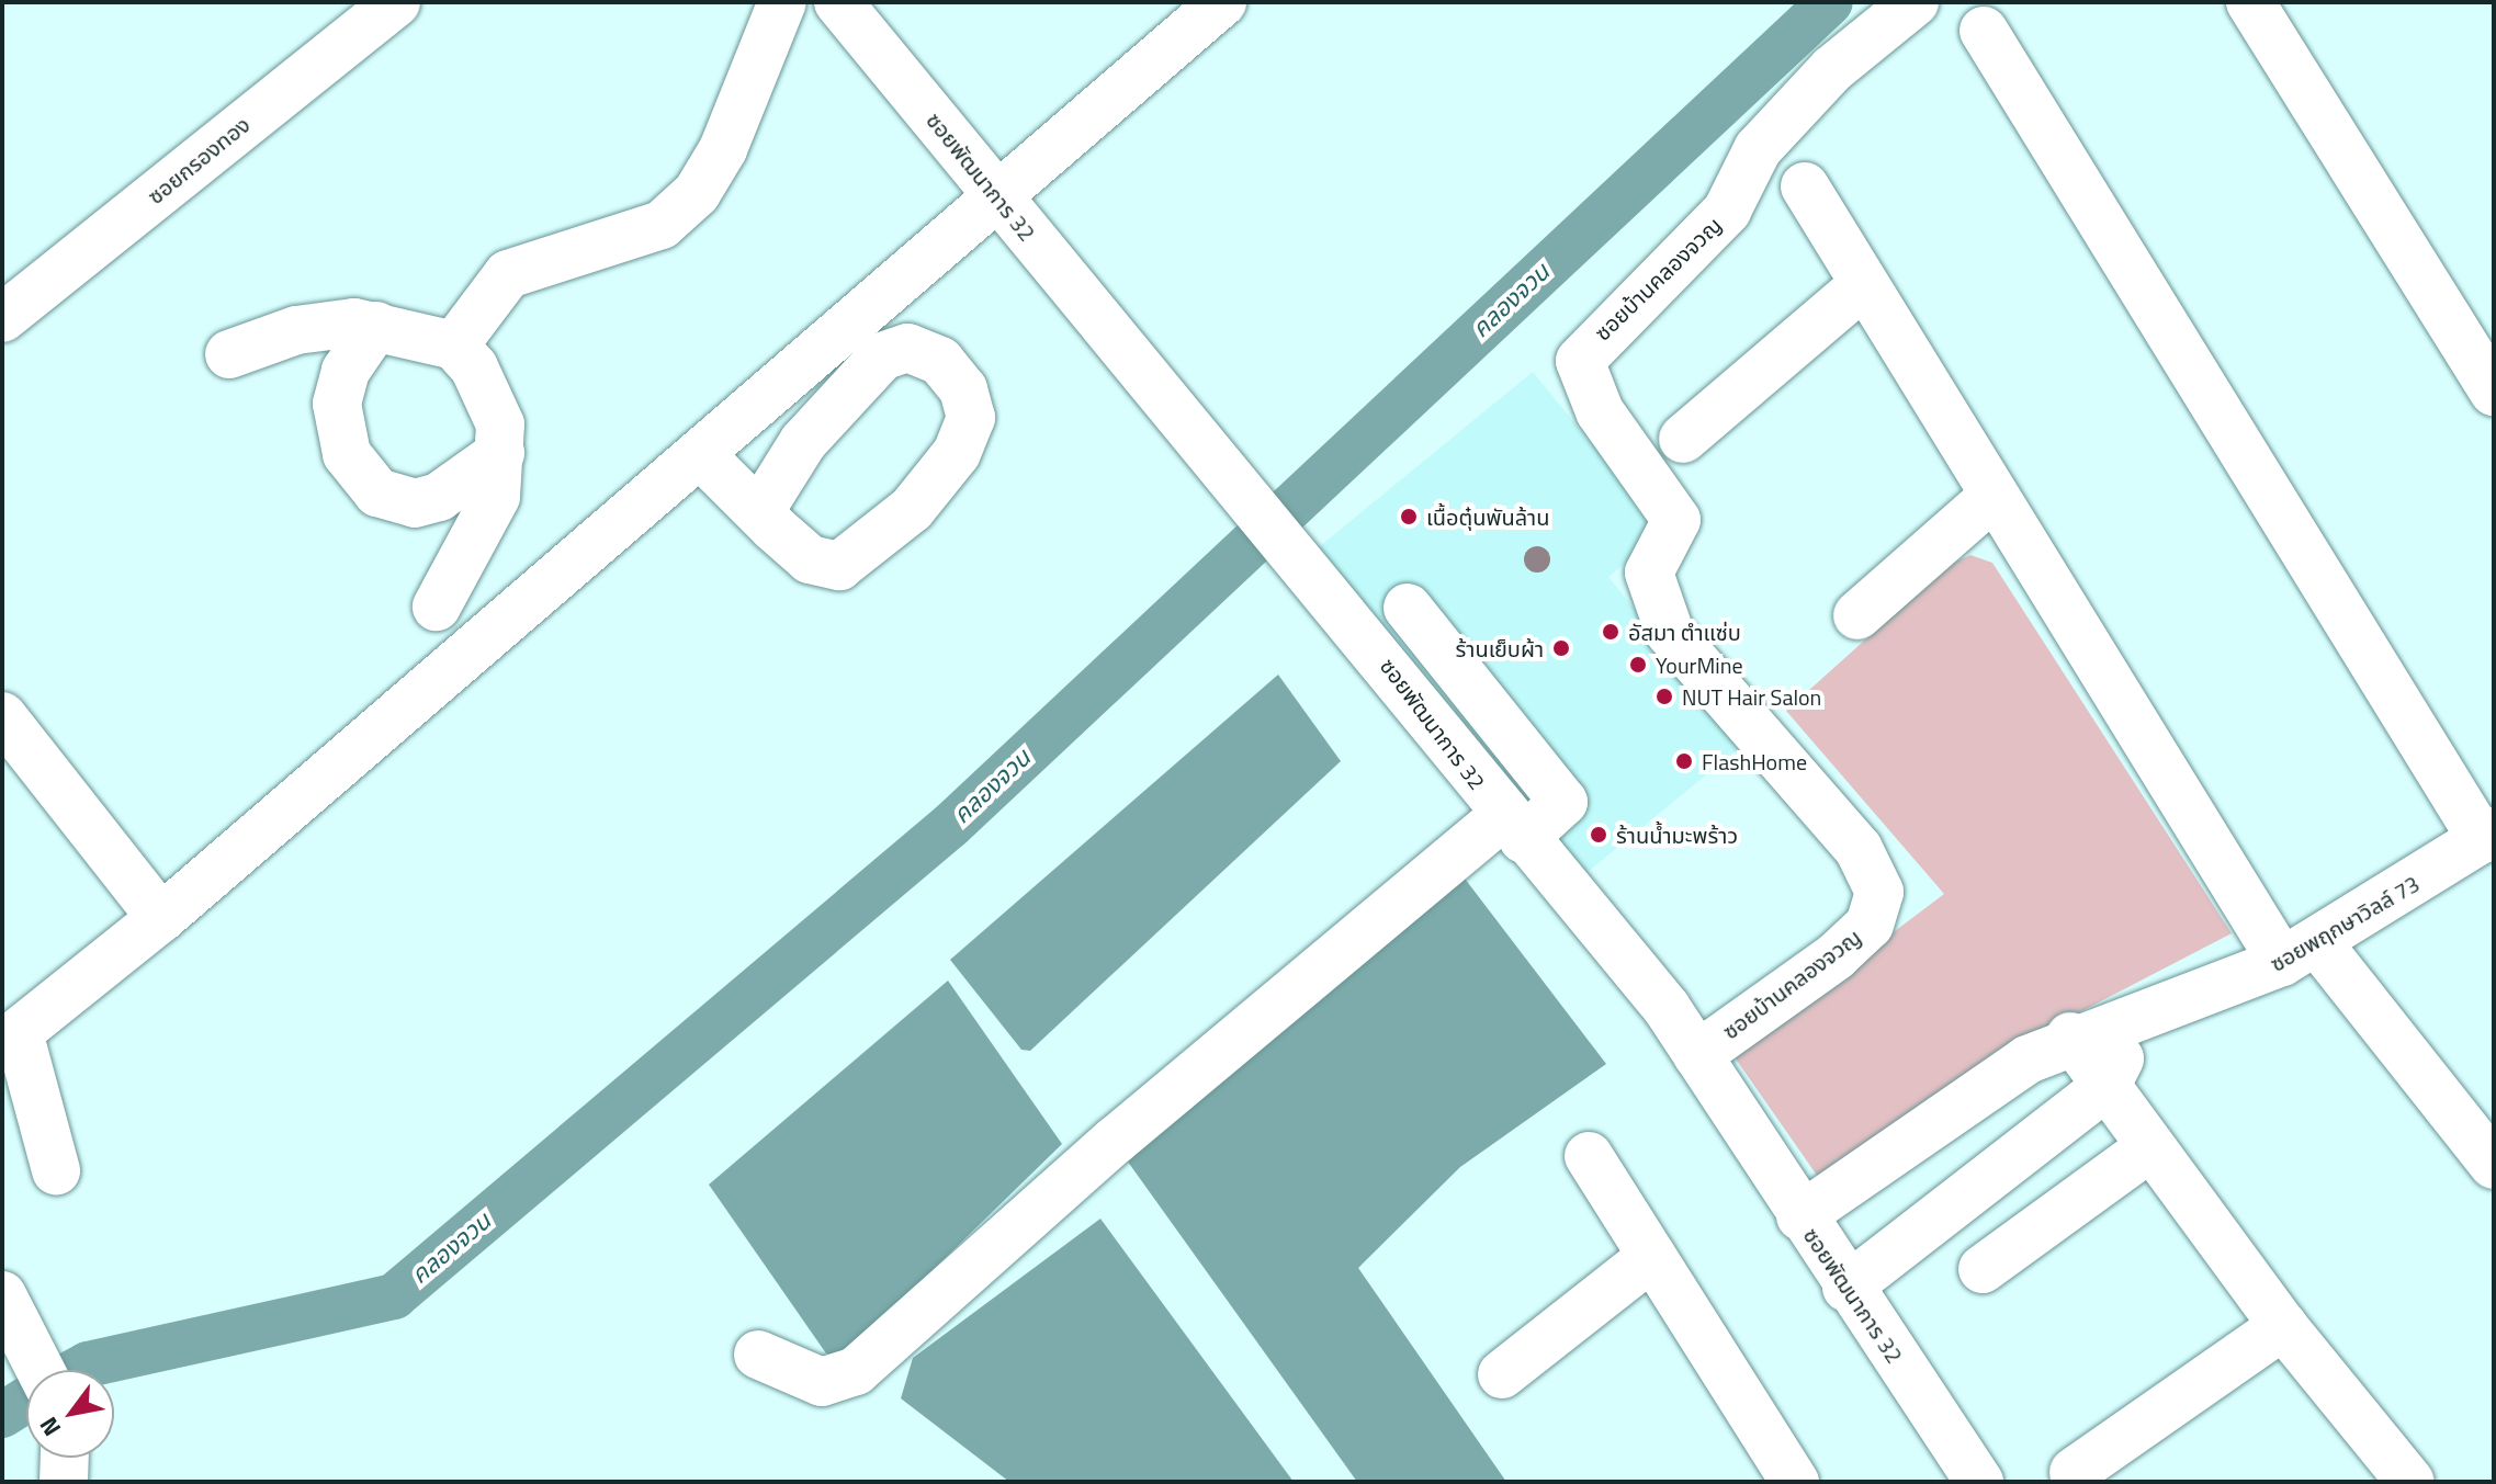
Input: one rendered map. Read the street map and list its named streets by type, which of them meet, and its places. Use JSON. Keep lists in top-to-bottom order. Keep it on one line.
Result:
{"streets":{"street":["ซอยกรองทอง","ซอยพัฒนาการ 32","ซอยบ้านคลองจวญ","ซอยพฤกษาวิลล์ 73"]},"crossings":[["ซอยพัฒนาการ 32","ซอยบ้านคลองจวญ"],["ซอยพัฒนาการ 32","ซอยพฤกษาวิลล์ 73"]],"water":["คลองจวน"],"places":["เนื้อตุ๋นพันล้าน","อัสมา ตำแซ่บ","ร้านเย็บผ้า","YourMine","NUT Hair Salon","FlashHome","ร้านน้ำมะพร้าว"],"north":"bottom left"}
